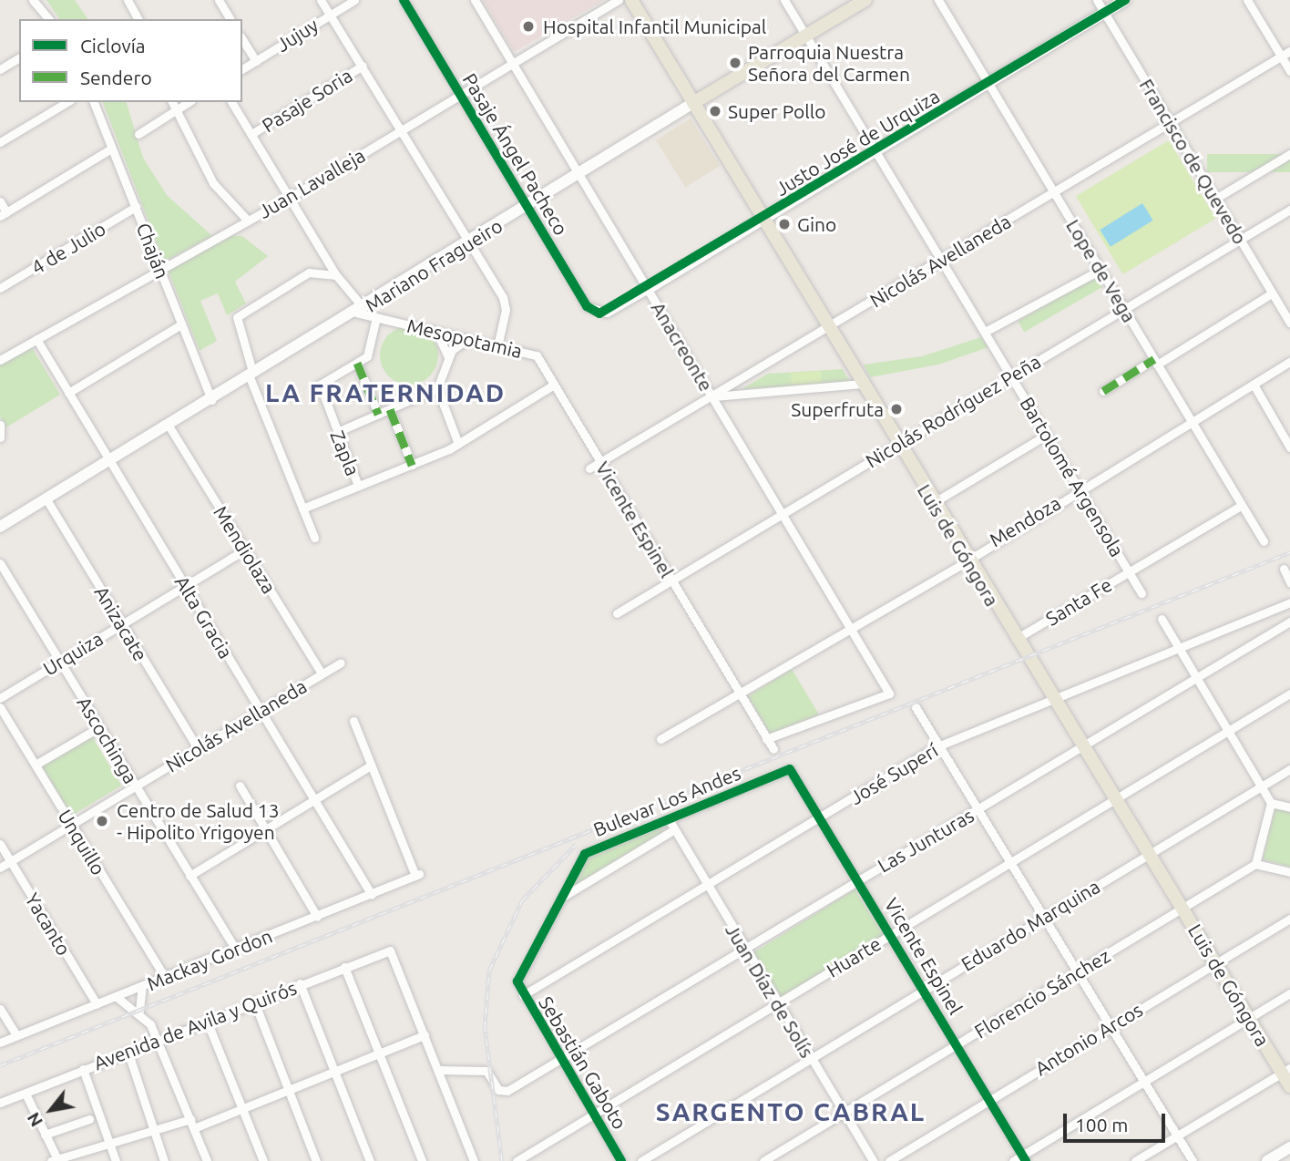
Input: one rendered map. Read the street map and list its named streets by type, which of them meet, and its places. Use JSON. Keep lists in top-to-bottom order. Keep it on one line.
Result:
{"streets":{"main road":["Justo José de Urquiza","Mariano Fragueiro","Luis de Góngora"],"street":["Jujuy","Pasaje Soria","Pasaje Ángel Pacheco","Francisco de Quevedo","Juan Lavalleja","4 de Julio","Chaján","Nicolás Avellaneda","Lope de Vega","Mesopotamia","Anacreonte","Nicolás Rodríguez Peña","Zapla","Bartolomé Argensola","Vicente Espinel","Mendoza","Mendiolaza","Santa Fe","Alta Gracia","Anizacate","Urquiza","Ascochinga","José Superí","Bulevar Los Andes","Las Junturas","Unquillo","Yacanto","Eduardo Marquina","Huarte","Mackay Gordon","Juan Díaz de Solís","Florencio Sánchez","Avenida de Avila y Quirós","Antonio Arcos","Sebastián Gaboto"]},"crossings":[["Justo José de Urquiza","Pasaje Ángel Pacheco"],["Justo José de Urquiza","Francisco de Quevedo"],["Justo José de Urquiza","Lope de Vega"],["Justo José de Urquiza","Anacreonte"],["Justo José de Urquiza","Bartolomé Argensola"],["Justo José de Urquiza","Luis de Góngora"],["Pasaje Ángel Pacheco","Juan Lavalleja"],["Pasaje Ángel Pacheco","Mariano Fragueiro"],["Francisco de Quevedo","Nicolás Avellaneda"],["Francisco de Quevedo","Nicolás Rodríguez Peña"],["Juan Lavalleja","Chaján"],["Juan Lavalleja","Anacreonte"],["Juan Lavalleja","Alta Gracia"],["4 de Julio","Chaján"],["Chaján","Mariano Fragueiro"],["Nicolás Avellaneda","Lope de Vega"],["Nicolás Avellaneda","Anacreonte"],["Nicolás Avellaneda","Bartolomé Argensola"],["Nicolás Avellaneda","Vicente Espinel"],["Nicolás Avellaneda","Luis de Góngora"],["Nicolás Avellaneda","Mendiolaza"],["Nicolás Avellaneda","Alta Gracia"],["Nicolás Avellaneda","Anizacate"],["Nicolás Avellaneda","Ascochinga"],["Nicolás Avellaneda","Unquillo"],["Nicolás Avellaneda","Yacanto"],["Mariano Fragueiro","Mesopotamia"],["Mariano Fragueiro","Anacreonte"],["Mariano Fragueiro","Bartolomé Argensola"],["Mariano Fragueiro","Luis de Góngora"],["Mariano Fragueiro","Mendiolaza"],["Mariano Fragueiro","Alta Gracia"],["Mariano Fragueiro","Anizacate"],["Lope de Vega","Nicolás Rodríguez Peña"],["Lope de Vega","Mendoza"],["Lope de Vega","Santa Fe"],["Mesopotamia","Vicente Espinel"],["Anacreonte","Nicolás Rodríguez Peña"],["Anacreonte","Vicente Espinel"],["Anacreonte","Mendoza"],["Nicolás Rodríguez Peña","Bartolomé Argensola"],["Nicolás Rodríguez Peña","Vicente Espinel"],["Nicolás Rodríguez Peña","Luis de Góngora"],["Bartolomé Argensola","Mendoza"],["Bartolomé Argensola","Santa Fe"],["Vicente Espinel","Mendoza"],["Vicente Espinel","José Superí"],["Vicente Espinel","Bulevar Los Andes"],["Vicente Espinel","Las Junturas"],["Vicente Espinel","Eduardo Marquina"],["Vicente Espinel","Huarte"],["Vicente Espinel","Florencio Sánchez"],["Vicente Espinel","Antonio Arcos"],["Mendoza","Luis de Góngora"],["Luis de Góngora","Santa Fe"],["Luis de Góngora","José Superí"],["Luis de Góngora","Las Junturas"],["Luis de Góngora","Eduardo Marquina"],["Luis de Góngora","Huarte"],["Luis de Góngora","Florencio Sánchez"],["Luis de Góngora","Antonio Arcos"],["Mendiolaza","Urquiza"],["Alta Gracia","Urquiza"],["Alta Gracia","Mackay Gordon"],["Anizacate","Urquiza"],["Urquiza","Ascochinga"],["Ascochinga","Mackay Gordon"],["José Superí","Juan Díaz de Solís"],["José Superí","Sebastián Gaboto"],["Bulevar Los Andes","Juan Díaz de Solís"],["Bulevar Los Andes","Sebastián Gaboto"],["Las Junturas","Juan Díaz de Solís"],["Las Junturas","Sebastián Gaboto"],["Unquillo","Mackay Gordon"],["Yacanto","Mackay Gordon"],["Eduardo Marquina","Juan Díaz de Solís"],["Huarte","Juan Díaz de Solís"],["Huarte","Sebastián Gaboto"],["Juan Díaz de Solís","Florencio Sánchez"]],"districts":["LA FRATERNIDAD","SARGENTO CABRAL"],"places":["Hospital Infantil Municipal","Parroquia Nuestra Señora del Carmen","Super Pollo","Gino","Superfruta","Centro de Salud 13 - Hipolito Yrigoyen"],"legend":["Ciclovía","Sendero"],"scale_bar":"100 m","north":"bottom left"}
